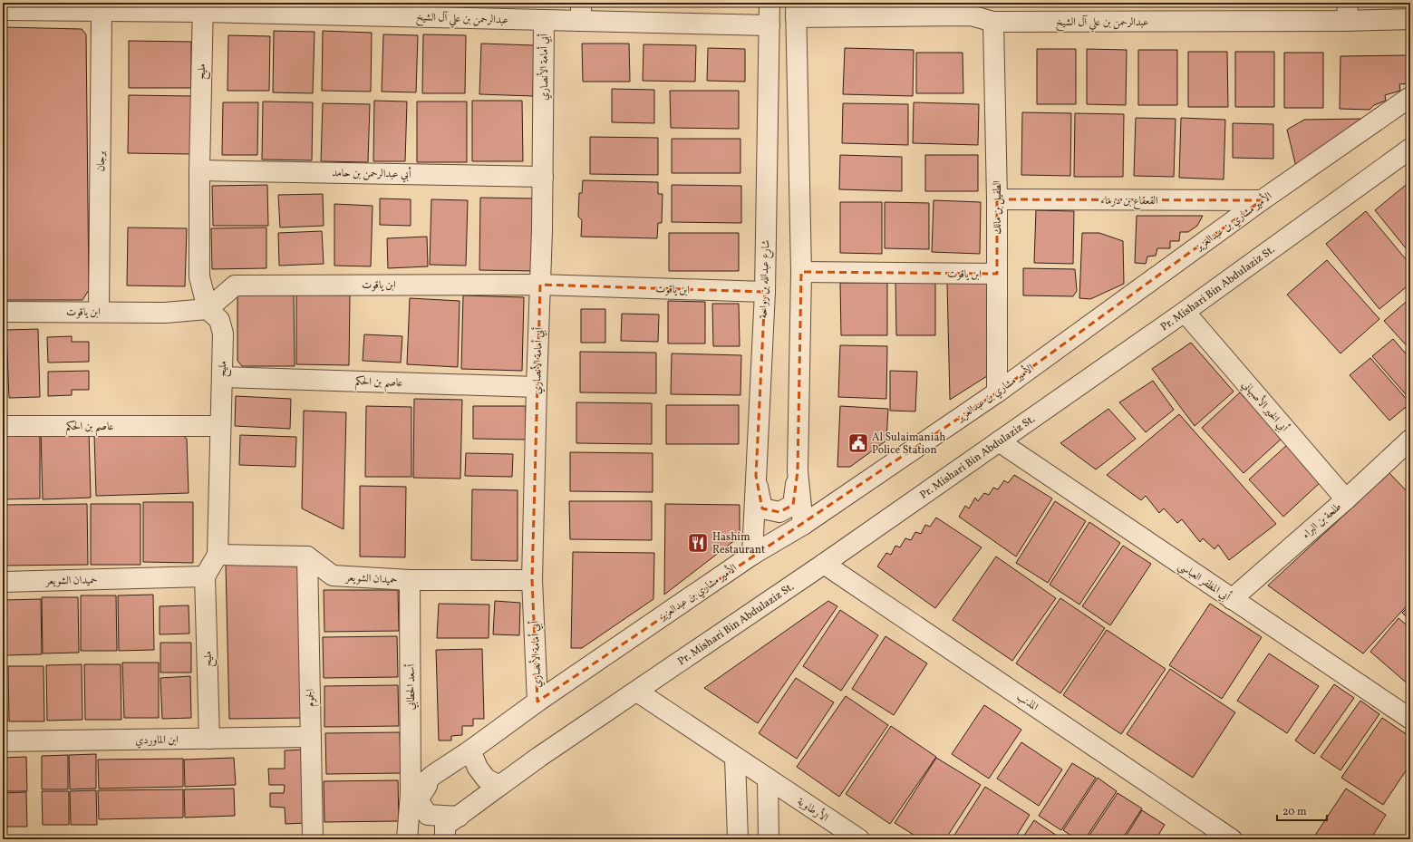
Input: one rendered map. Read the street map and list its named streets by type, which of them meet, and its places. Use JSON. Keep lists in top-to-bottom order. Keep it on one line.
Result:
{"streets":{"street":["عبدالرحمن بن علي آل الشيخ","أبي أمامة الأنصاري","مليح","برجان","أبي عبدالرحمن بن حامد","القعقاع بن درماء","الطفيل بن مالك","الأمير مشاري بن عبدالعزيز","ابن ياقوت","شارع عبدالله بن رواحة","Pr. Mishari Bin Abdulaziz St.","عاصم بن الحكم","أبي الخير الأصبهاني","طلحة بن البراء","حميدان الشويعر","أبي المظفر العباسي","أسعد الحطابي","الجموم","المذنب","ابن الماوردي","الأرطاوية"]},"crossings":[["عبدالرحمن بن علي آل الشيخ","أبي أمامة الأنصاري"],["عبدالرحمن بن علي آل الشيخ","مليح"],["عبدالرحمن بن علي آل الشيخ","برجان"],["عبدالرحمن بن علي آل الشيخ","الطفيل بن مالك"],["عبدالرحمن بن علي آل الشيخ","شارع عبدالله بن رواحة"],["أبي أمامة الأنصاري","أبي عبدالرحمن بن حامد"],["أبي أمامة الأنصاري","الأمير مشاري بن عبدالعزيز"],["أبي أمامة الأنصاري","ابن ياقوت"],["أبي أمامة الأنصاري","عاصم بن الحكم"],["أبي أمامة الأنصاري","حميدان الشويعر"],["مليح","أبي عبدالرحمن بن حامد"],["مليح","ابن ياقوت"],["مليح","عاصم بن الحكم"],["مليح","حميدان الشويعر"],["مليح","ابن الماوردي"],["برجان","ابن ياقوت"],["القعقاع بن درماء","الطفيل بن مالك"],["القعقاع بن درماء","الأمير مشاري بن عبدالعزيز"],["الطفيل بن مالك","الأمير مشاري بن عبدالعزيز"],["الطفيل بن مالك","ابن ياقوت"],["الأمير مشاري بن عبدالعزيز","شارع عبدالله بن رواحة"],["الأمير مشاري بن عبدالعزيز","أسعد الحطابي"],["ابن ياقوت","شارع عبدالله بن رواحة"],["Pr. Mishari Bin Abdulaziz St.","أبي الخير الأصبهاني"],["Pr. Mishari Bin Abdulaziz St.","أبي المظفر العباسي"],["Pr. Mishari Bin Abdulaziz St.","المذنب"],["Pr. Mishari Bin Abdulaziz St.","الأرطاوية"],["أبي الخير الأصبهاني","طلحة بن البراء"],["طلحة بن البراء","أبي المظفر العباسي"],["حميدان الشويعر","أسعد الحطابي"],["حميدان الشويعر","الجموم"],["الجموم","ابن الماوردي"]],"places":{"public building":["Al Sulaimaniah Police Station"],"restaurant":["Hashim Restaurant"]},"scale_bar":"20 m"}
